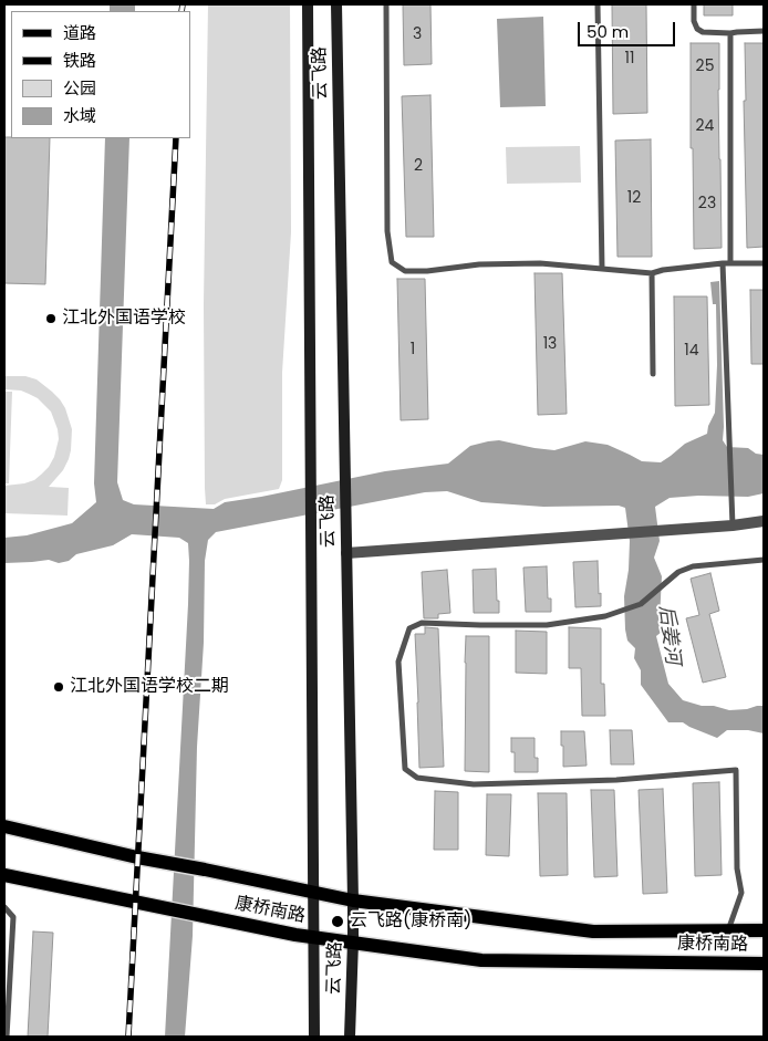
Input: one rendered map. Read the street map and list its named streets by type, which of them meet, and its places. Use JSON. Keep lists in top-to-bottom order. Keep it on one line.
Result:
{"streets":{"main road":["云飞路","康桥南路"]},"crossings":[["云飞路","康桥南路"]],"water":["后姜河"],"places":["江北外国语学校","江北外国语学校二期","云飞路(康桥南)"],"house_numbers":["3","11","25","24","2","12","23","13","1","14"],"legend":["道路","铁路","公园","水域"],"scale_bar":"50 m"}
